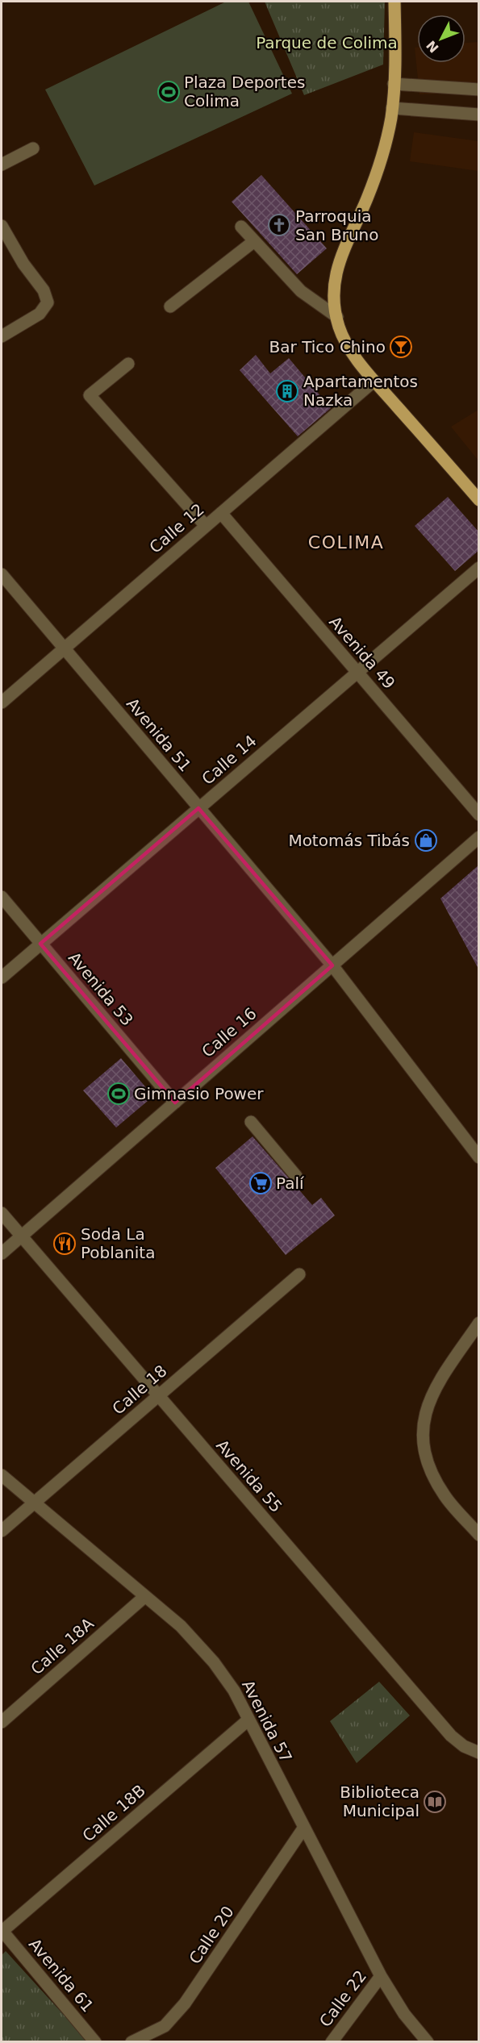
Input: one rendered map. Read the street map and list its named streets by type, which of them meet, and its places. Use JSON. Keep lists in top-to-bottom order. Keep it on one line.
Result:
{"streets":{"street":["Calle 12","Avenida 49","Avenida 51","Calle 14","Avenida 53","Calle 16","Calle 18","Avenida 55","Calle 18A","Avenida 57","Calle 18B","Calle 20","Avenida 61","Calle 22"]},"crossings":[["Calle 12","Avenida 49"],["Calle 12","Avenida 51"],["Avenida 49","Calle 14"],["Avenida 51","Calle 14"],["Avenida 51","Calle 16"],["Calle 14","Avenida 53"],["Avenida 53","Calle 16"],["Calle 16","Avenida 55"],["Calle 18","Avenida 55"],["Calle 18","Avenida 57"],["Calle 18A","Avenida 57"],["Avenida 57","Calle 18B"],["Avenida 57","Calle 20"],["Avenida 57","Calle 22"],["Calle 18B","Avenida 61"]],"districts":["COLIMA"],"parks":["Parque de Colima"],"places":{"sports":["Plaza Deportes Colima","Gimnasio Power"],"church":["Parroquia San Bruno"],"bar":["Bar Tico Chino"],"building":["Apartamentos Nazka"],"shop":["Motomás Tibás"],"supermarket":["Palí"],"restaurant":["Soda La Poblanita"],"library":["Biblioteca Municipal"]},"north":"bottom left"}
